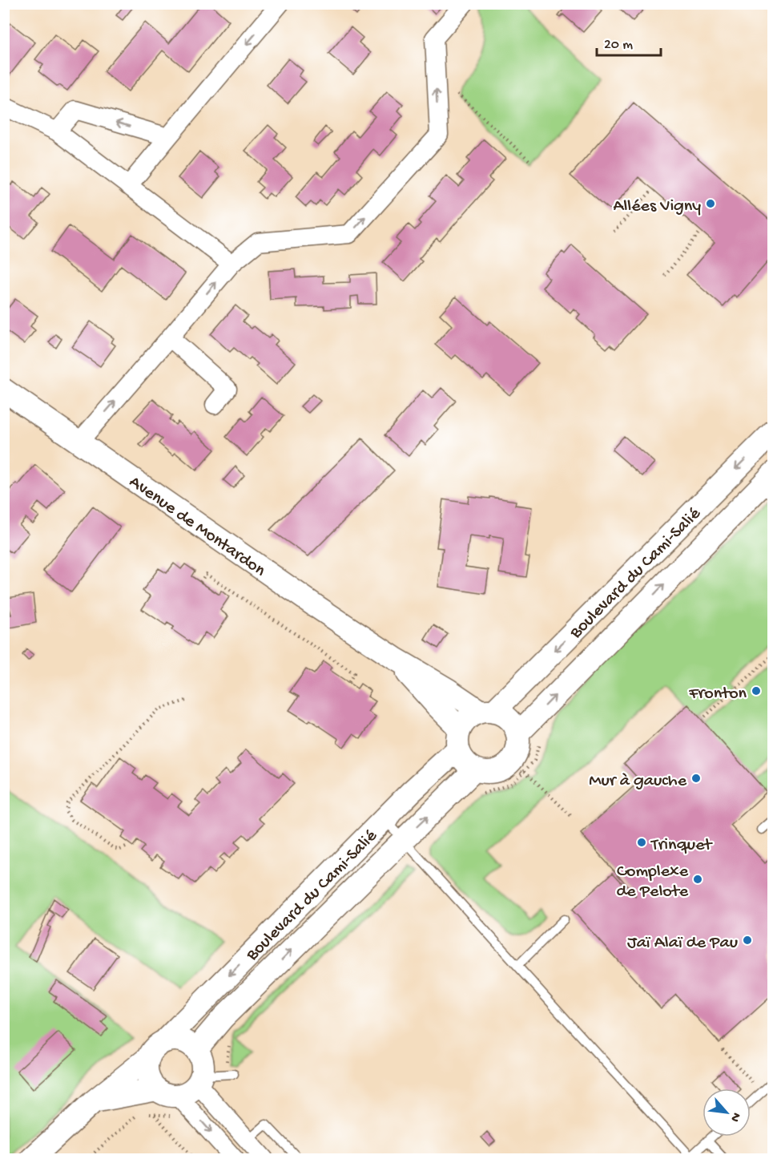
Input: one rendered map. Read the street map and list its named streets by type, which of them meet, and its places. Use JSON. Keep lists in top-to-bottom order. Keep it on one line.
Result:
{"streets":{"street":["Avenue de Montardon","Boulevard du Cami-Salié"]},"crossings":[["Avenue de Montardon","Boulevard du Cami-Salié"]],"places":["Allées Vigny","Fronton","Mur à gauche","Trinquet","Complexe de Pelote","Jaï Alaï de Pau"],"scale_bar":"20 m","north":"bottom right"}
